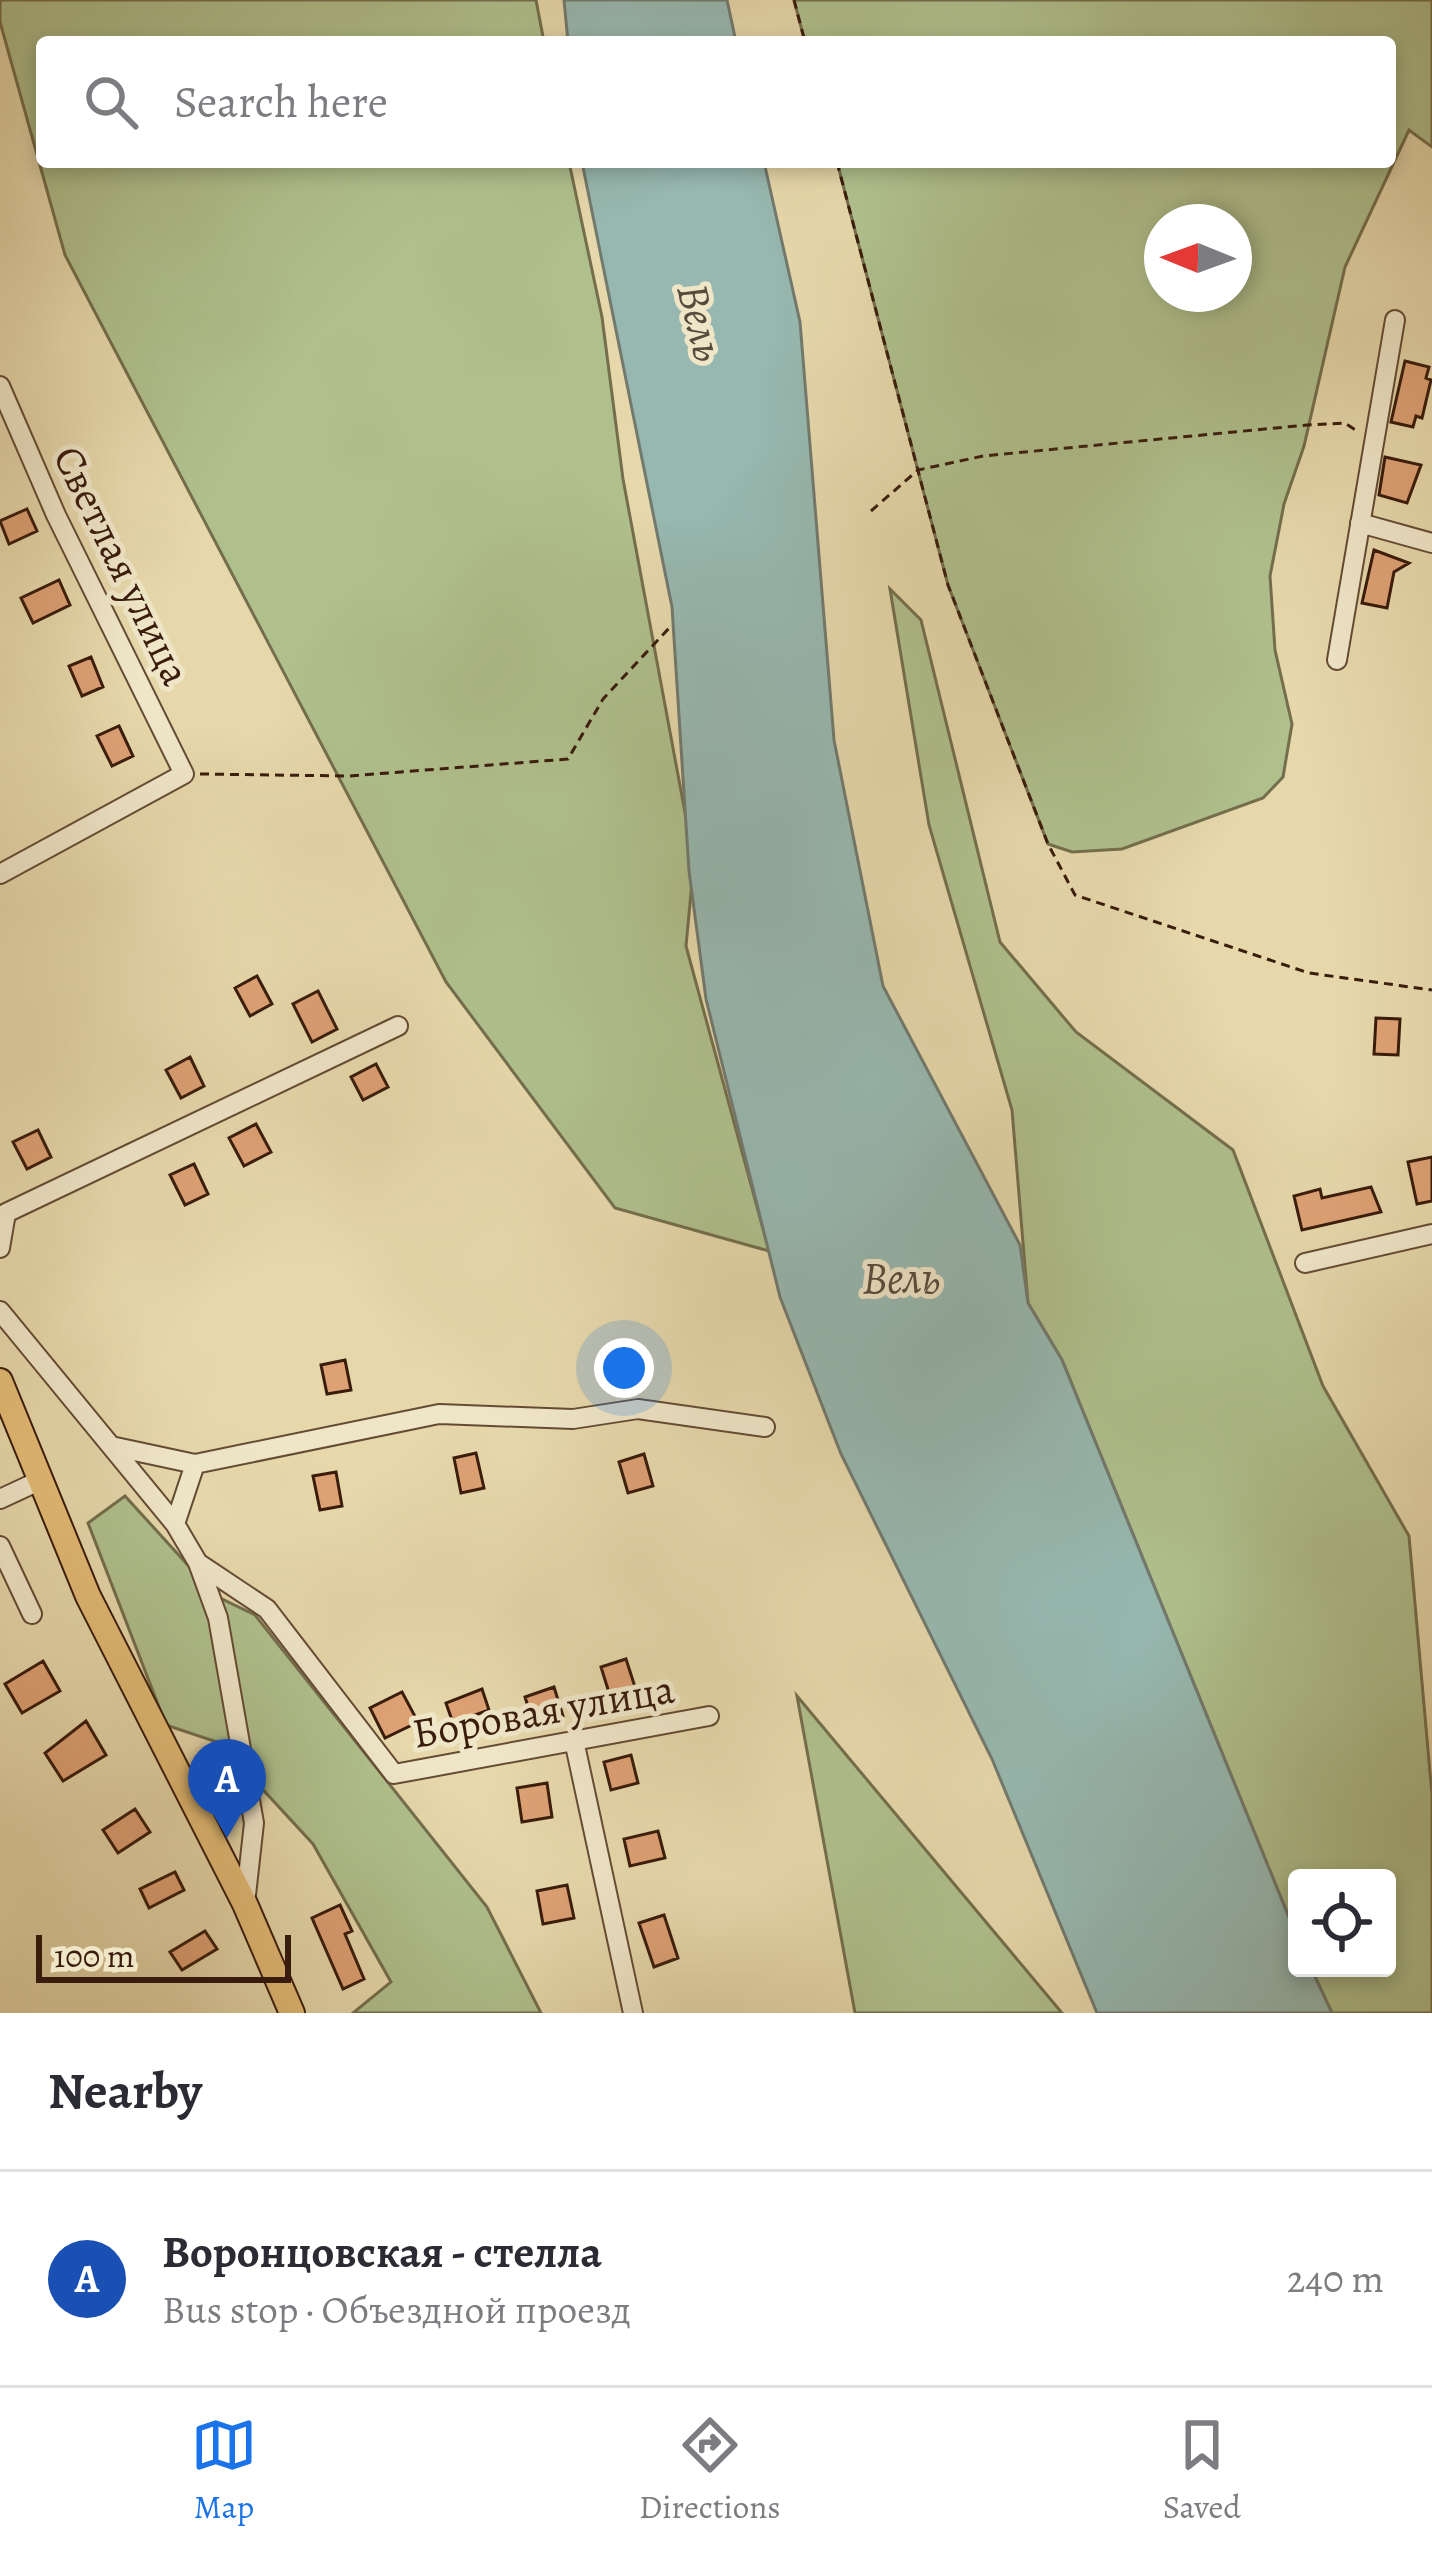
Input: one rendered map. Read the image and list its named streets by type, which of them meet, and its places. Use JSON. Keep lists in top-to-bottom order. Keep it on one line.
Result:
{"streets":{"street":["Светлая улица","Боровая улица"]},"water":["Вель"],"scale_bar":"100 m","north":"left","page":{"search":"Search here","pins":"A","scale":"100 m","heading":"Nearby","list":[{"mark":"A","name":"Воронцовская - стелла","note":"Bus stop · Объездной проезд","value":"240 m"}],"nav":["Map","Directions","Saved"]}}
